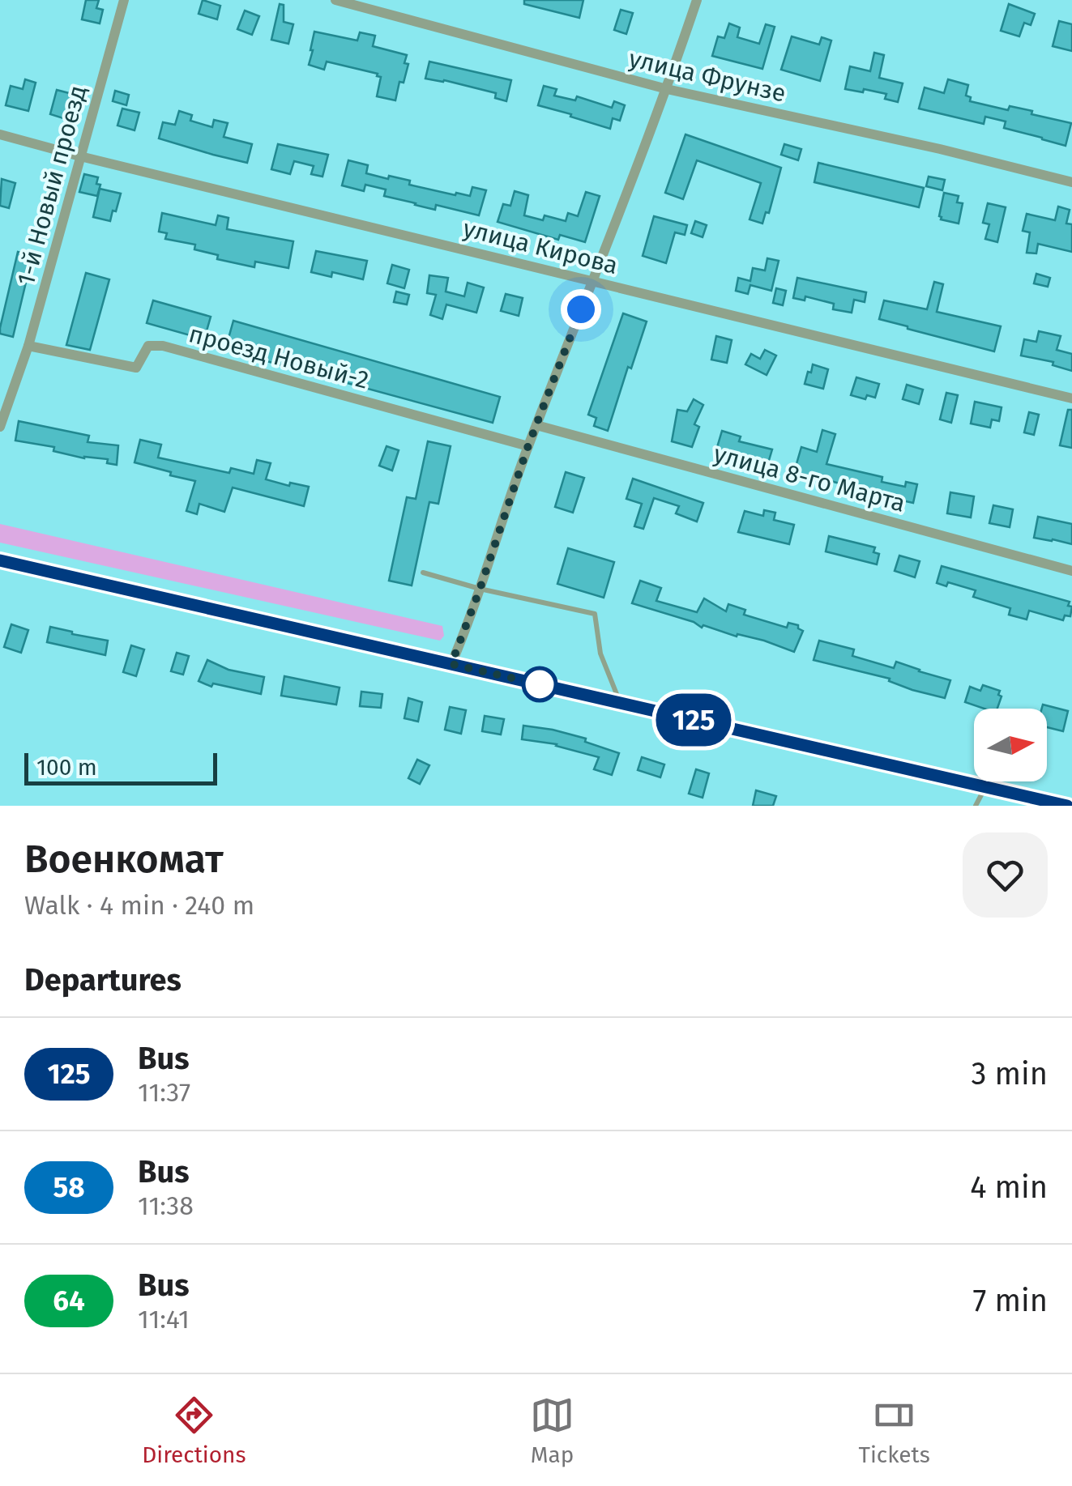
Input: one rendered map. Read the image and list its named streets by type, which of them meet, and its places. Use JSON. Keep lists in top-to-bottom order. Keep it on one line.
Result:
{"streets":{"street":["улица Фрунзе","1-й Новый проезд","улица Кирова","проезд Новый-2","улица 8-го Марта"]},"crossings":[["1-й Новый проезд","улица Кирова"],["1-й Новый проезд","проезд Новый-2"]],"lines":["bus line 125"],"scale_bar":"100 m","north":"right","page":{"on_map":"125","scale":"100 m","heading":[["Военкомат","Walk · 4 min · 240 m"],"Departures"],"list":[{"mark":"125","name":"Bus","note":"11:37","value":"3 min"},{"mark":"58","name":"Bus","note":"11:38","value":"4 min"},{"mark":"64","name":"Bus","note":"11:41","value":"7 min"}],"tabs":["Directions","Map","Tickets"]}}
